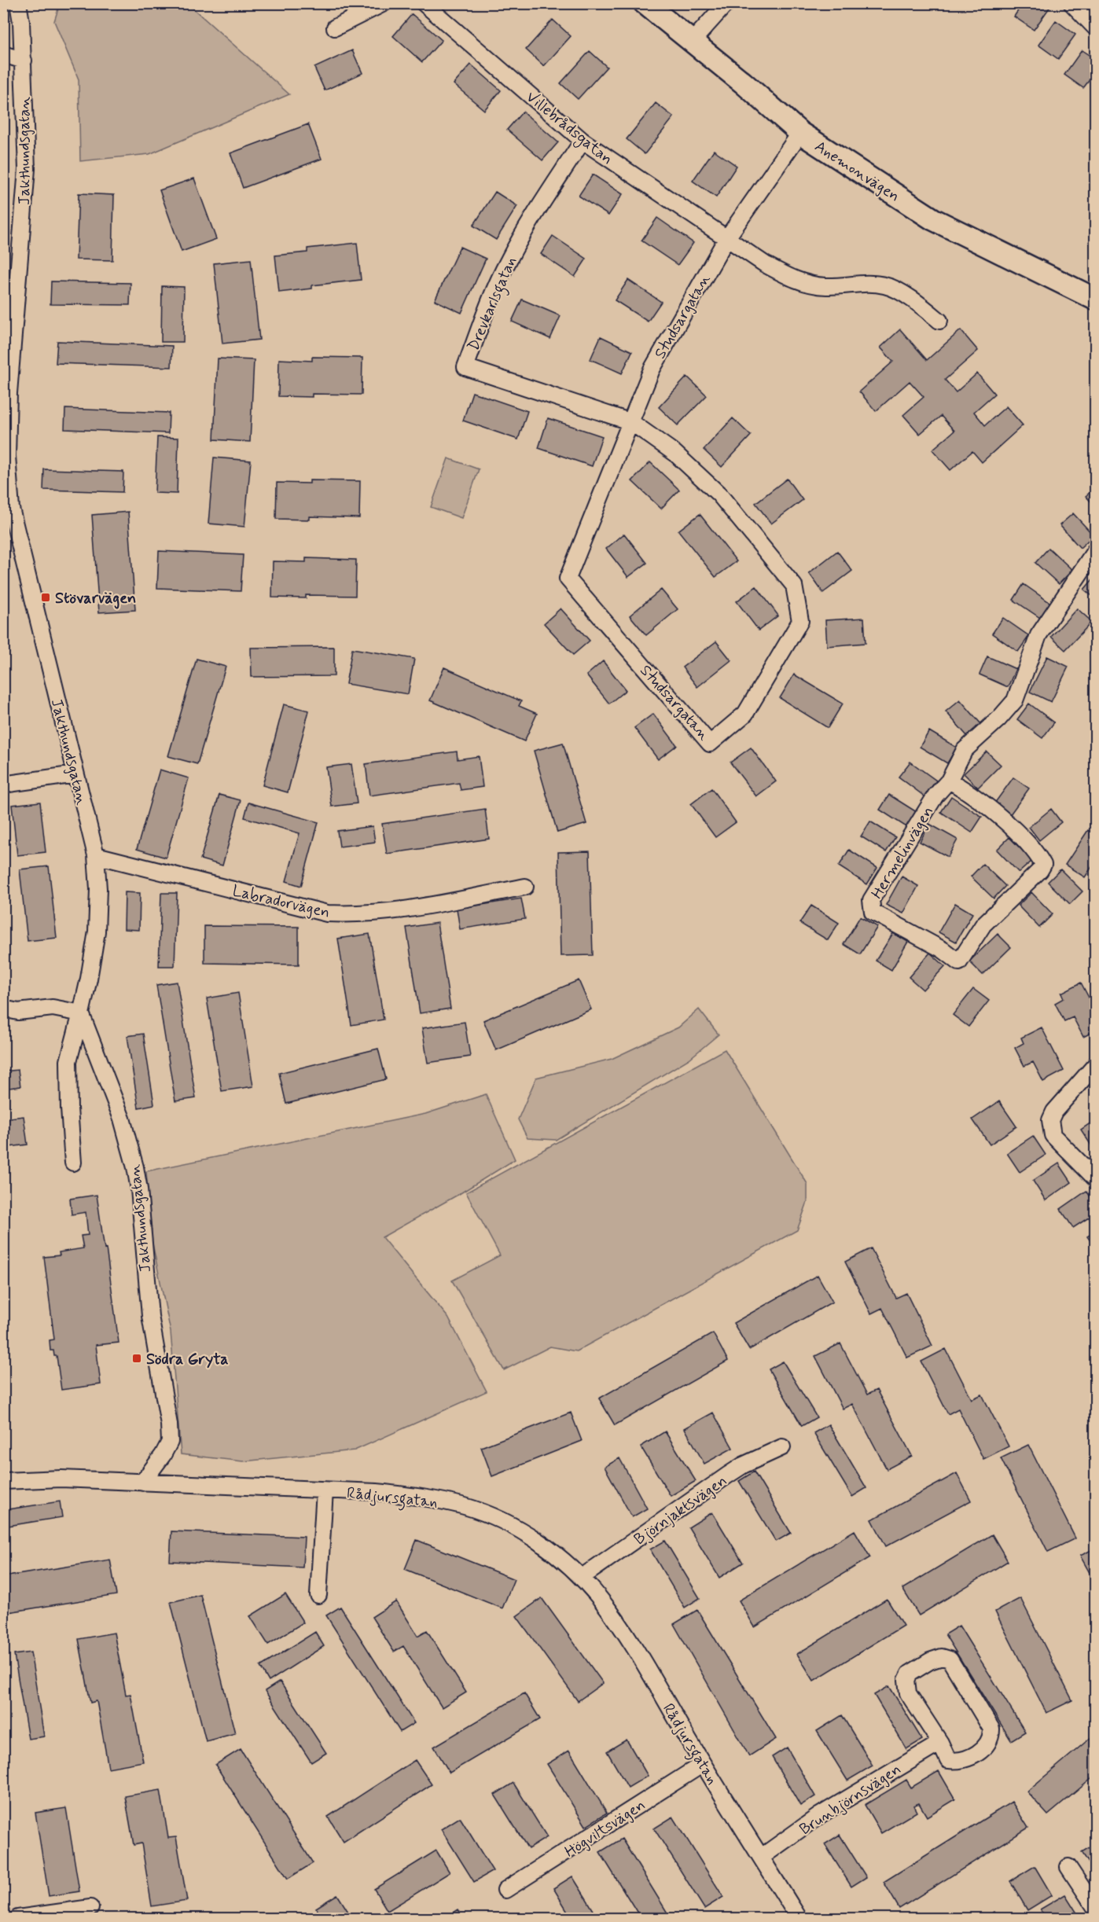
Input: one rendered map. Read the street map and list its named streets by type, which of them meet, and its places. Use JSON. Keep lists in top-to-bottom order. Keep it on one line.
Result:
{"streets":{"street":["Villebrådsgatan","Jakthundsgatan","Anemonvägen","Drevkarlsgatan","Studsargatan","Hermelinvägen","Labradorvägen","Rådjursgatan","Björnjaktsvägen","Brunbjörnsvägen","Högviltsvägen"]},"crossings":[["Villebrådsgatan","Drevkarlsgatan"],["Villebrådsgatan","Studsargatan"],["Jakthundsgatan","Labradorvägen"],["Jakthundsgatan","Rådjursgatan"],["Anemonvägen","Studsargatan"],["Drevkarlsgatan","Studsargatan"],["Rådjursgatan","Björnjaktsvägen"],["Rådjursgatan","Brunbjörnsvägen"],["Rådjursgatan","Högviltsvägen"]],"places":{"transit":["Stövarvägen","Södra Gryta"]}}
